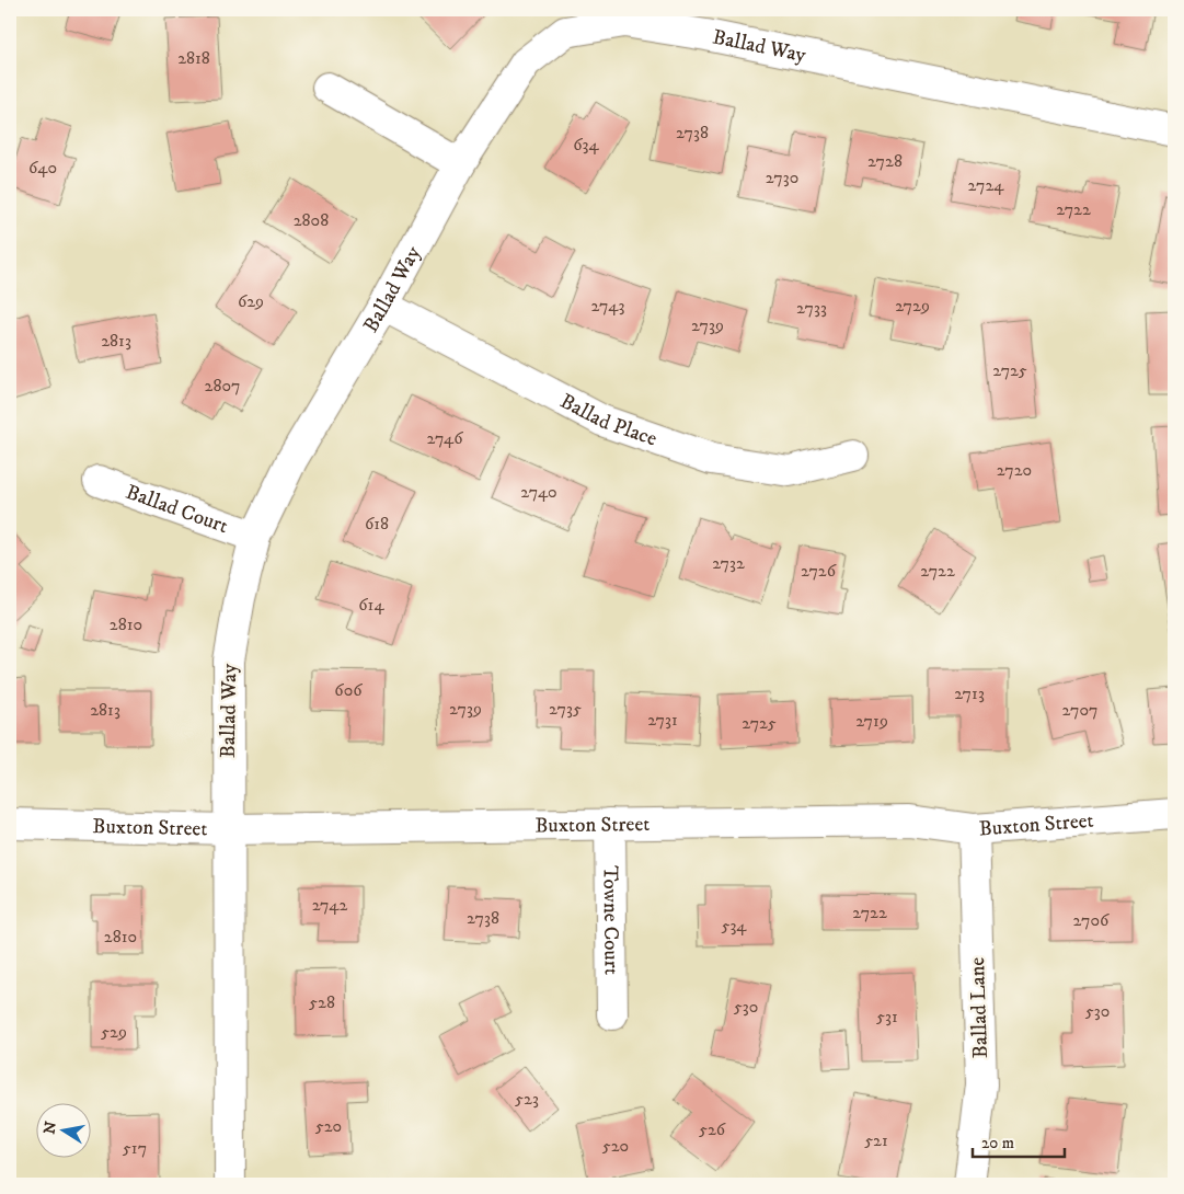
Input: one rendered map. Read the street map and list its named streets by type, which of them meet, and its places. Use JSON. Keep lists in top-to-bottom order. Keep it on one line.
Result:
{"streets":{"street":["Ballad Way","Ballad Place","Ballad Court","Buxton Street","Towne Court","Ballad Lane"]},"crossings":[["Ballad Way","Ballad Place"],["Ballad Way","Ballad Court"],["Ballad Way","Buxton Street"],["Buxton Street","Towne Court"],["Buxton Street","Ballad Lane"]],"house_numbers":["2818","2738","634","2728","640","2730","2724","2722","2808","629","2743","2729","2733","2739","2813","2725","2807","2746","2720","2740","618","2732","2726","2722","614","2810","606","2713","2739","2735","2813","2707","2731","2719","2725","2742","2722","2738","2706","534","2810","528","530","530","531","529","523","520","526","521","520","517"],"scale_bar":"20 m","north":"left"}
